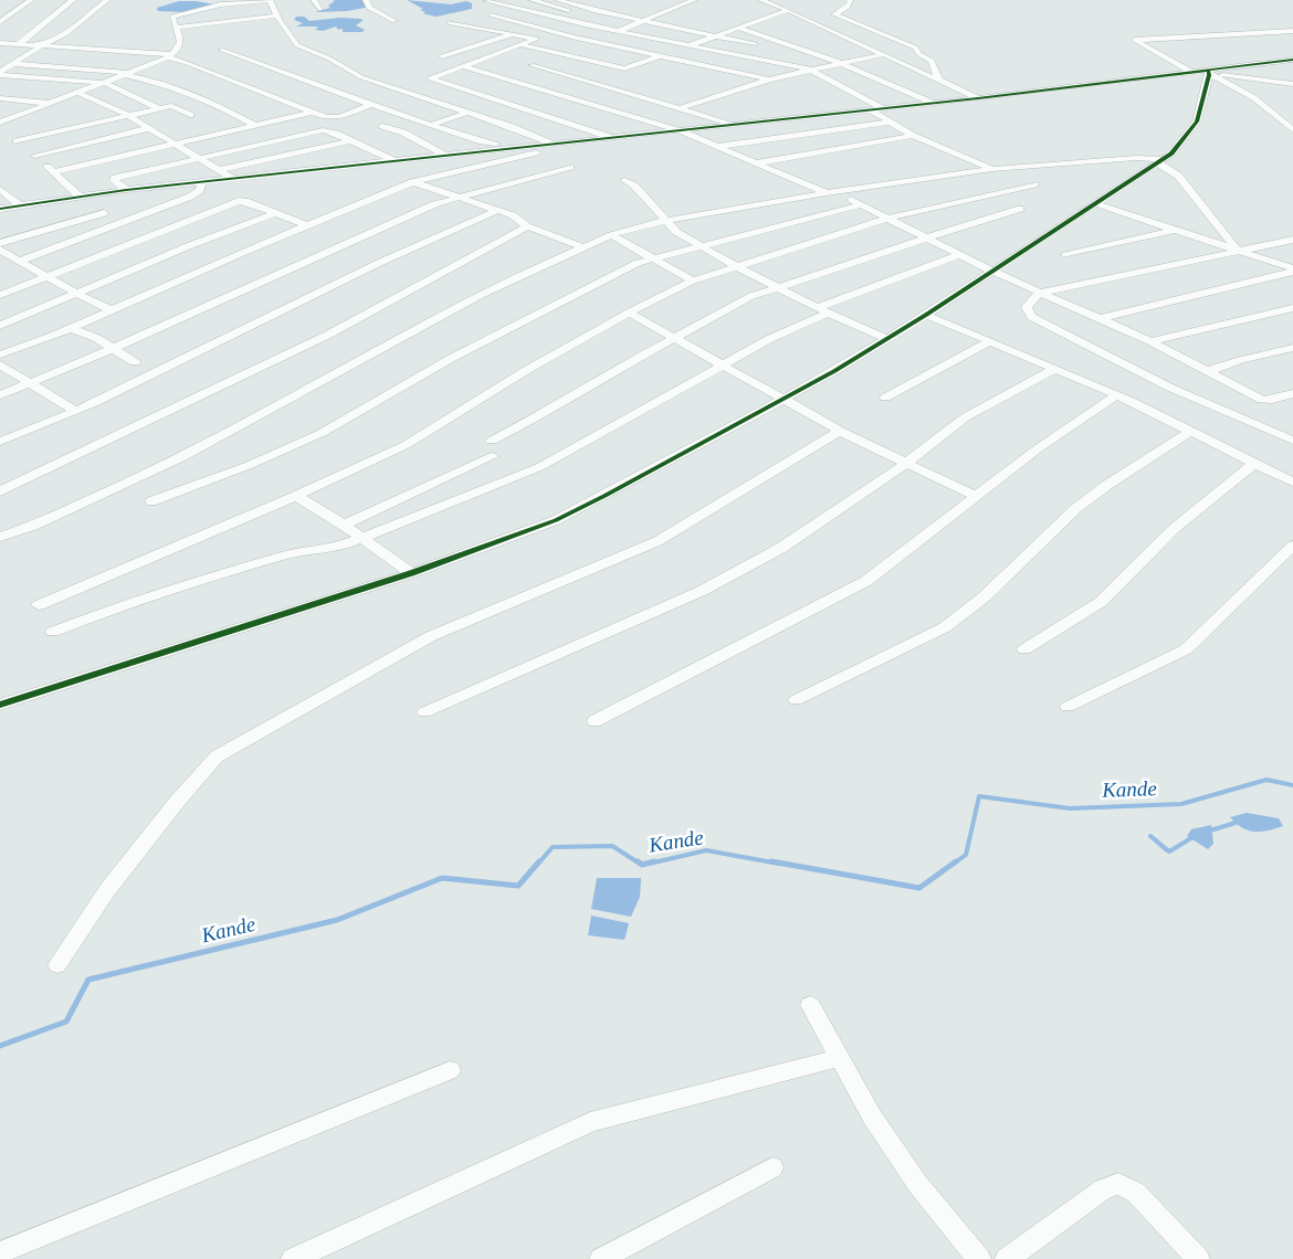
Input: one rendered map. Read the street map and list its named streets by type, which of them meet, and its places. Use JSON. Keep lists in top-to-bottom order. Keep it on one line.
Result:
{"water":["Kande"]}
